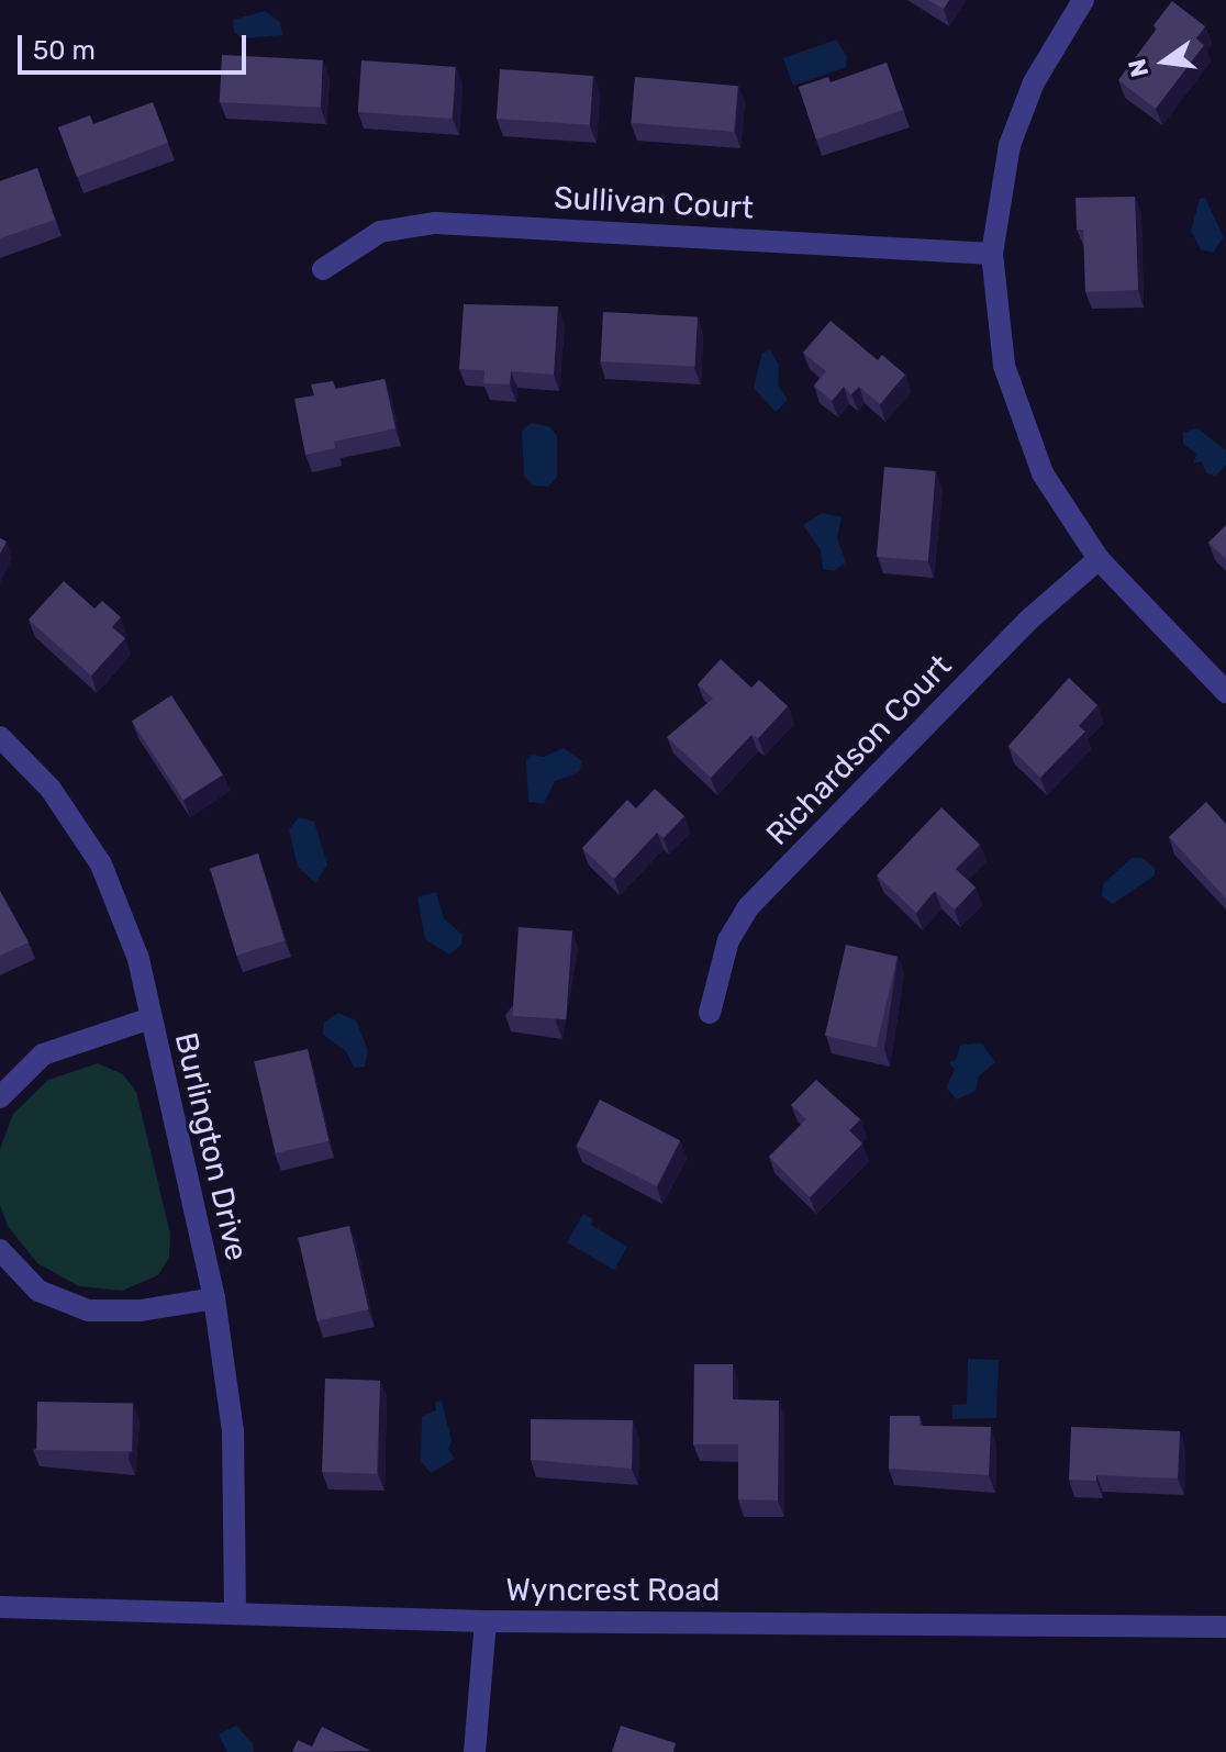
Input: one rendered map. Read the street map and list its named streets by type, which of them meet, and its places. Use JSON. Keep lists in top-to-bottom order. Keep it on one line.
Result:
{"streets":{"street":["Sullivan Court","Richardson Court","Burlington Drive","Wyncrest Road"]},"crossings":[["Burlington Drive","Wyncrest Road"]],"scale_bar":"50 m","north":"left"}
